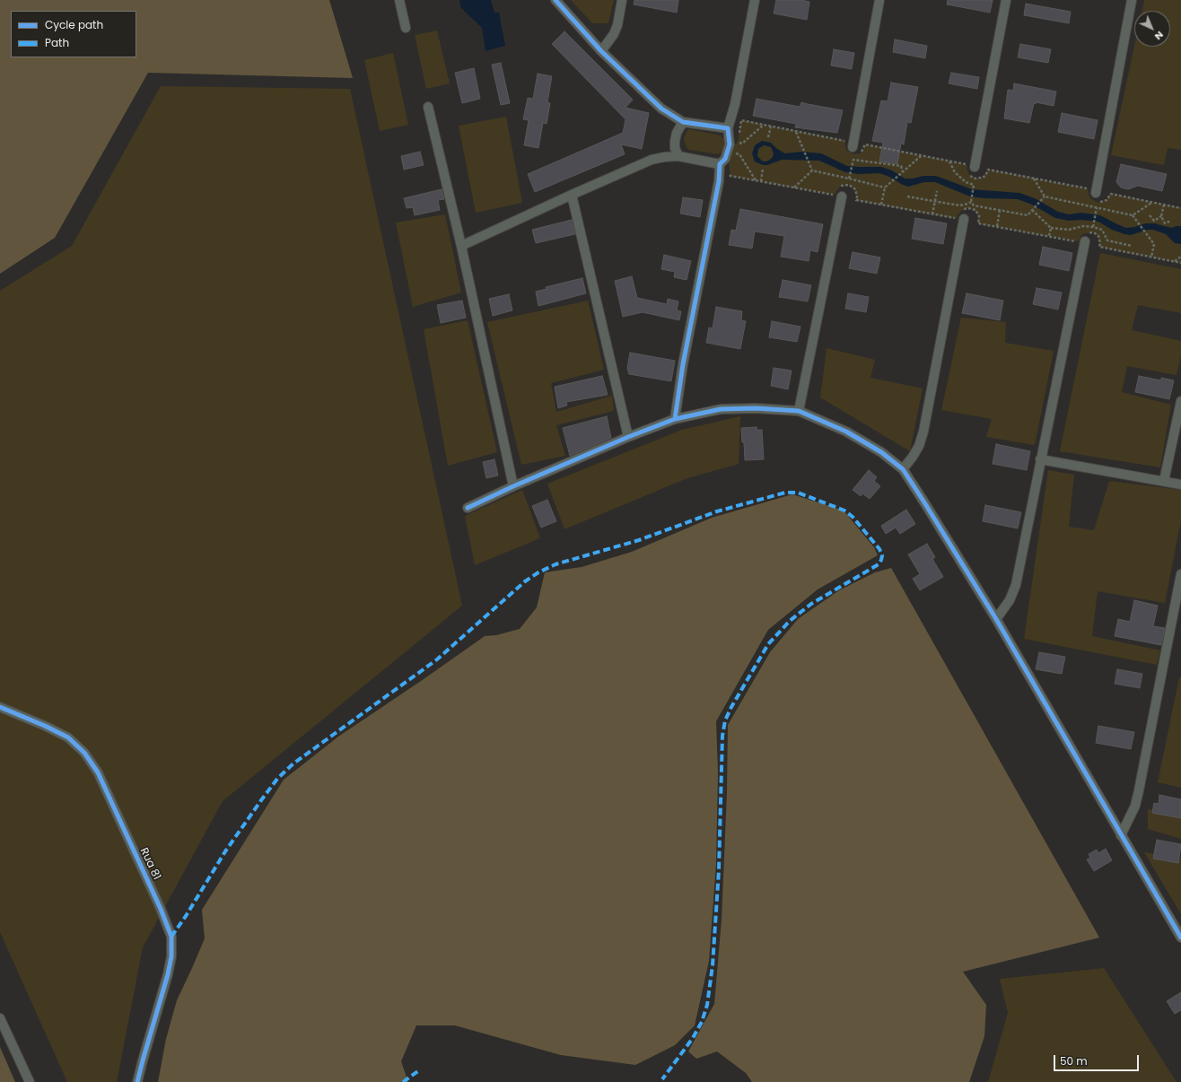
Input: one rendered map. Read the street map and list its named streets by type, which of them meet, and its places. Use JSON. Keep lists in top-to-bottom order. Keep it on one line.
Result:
{"streets":{"street":["Rua 81"]},"legend":["Cycle path","Path"],"scale_bar":"50 m","north":"bottom right"}
